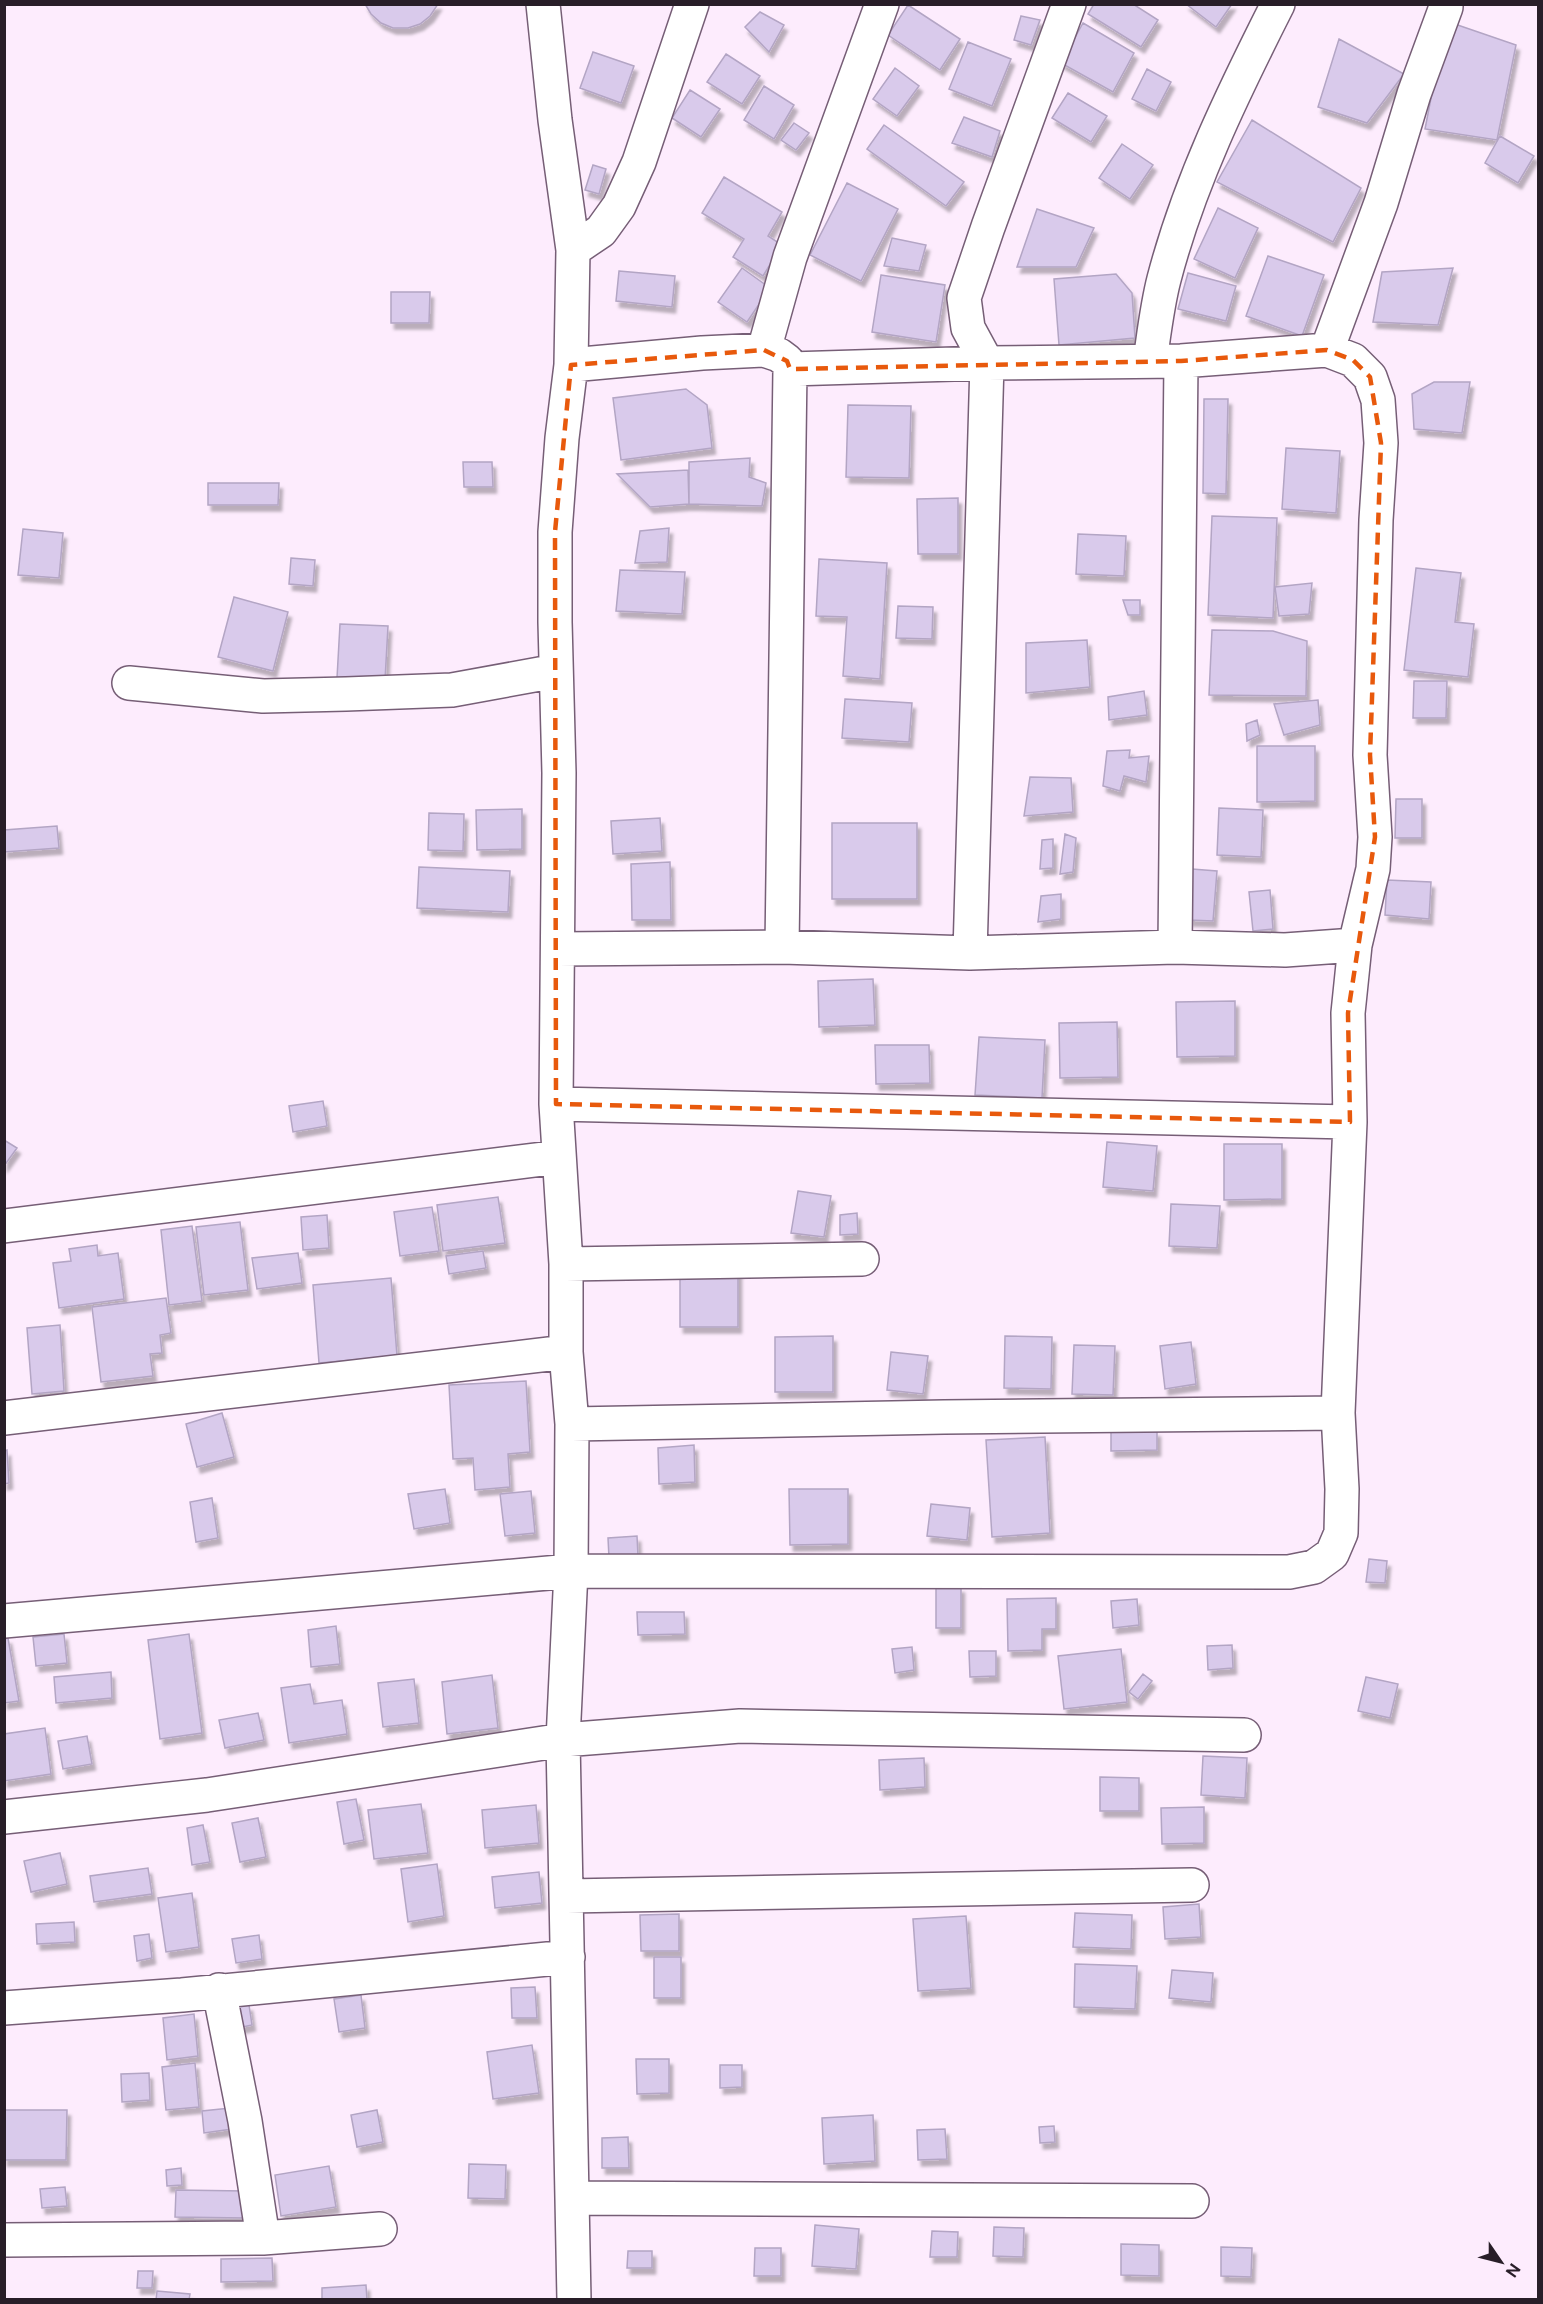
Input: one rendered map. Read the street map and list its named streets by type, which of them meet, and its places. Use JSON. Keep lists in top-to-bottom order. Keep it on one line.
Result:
{"north":"bottom right"}
